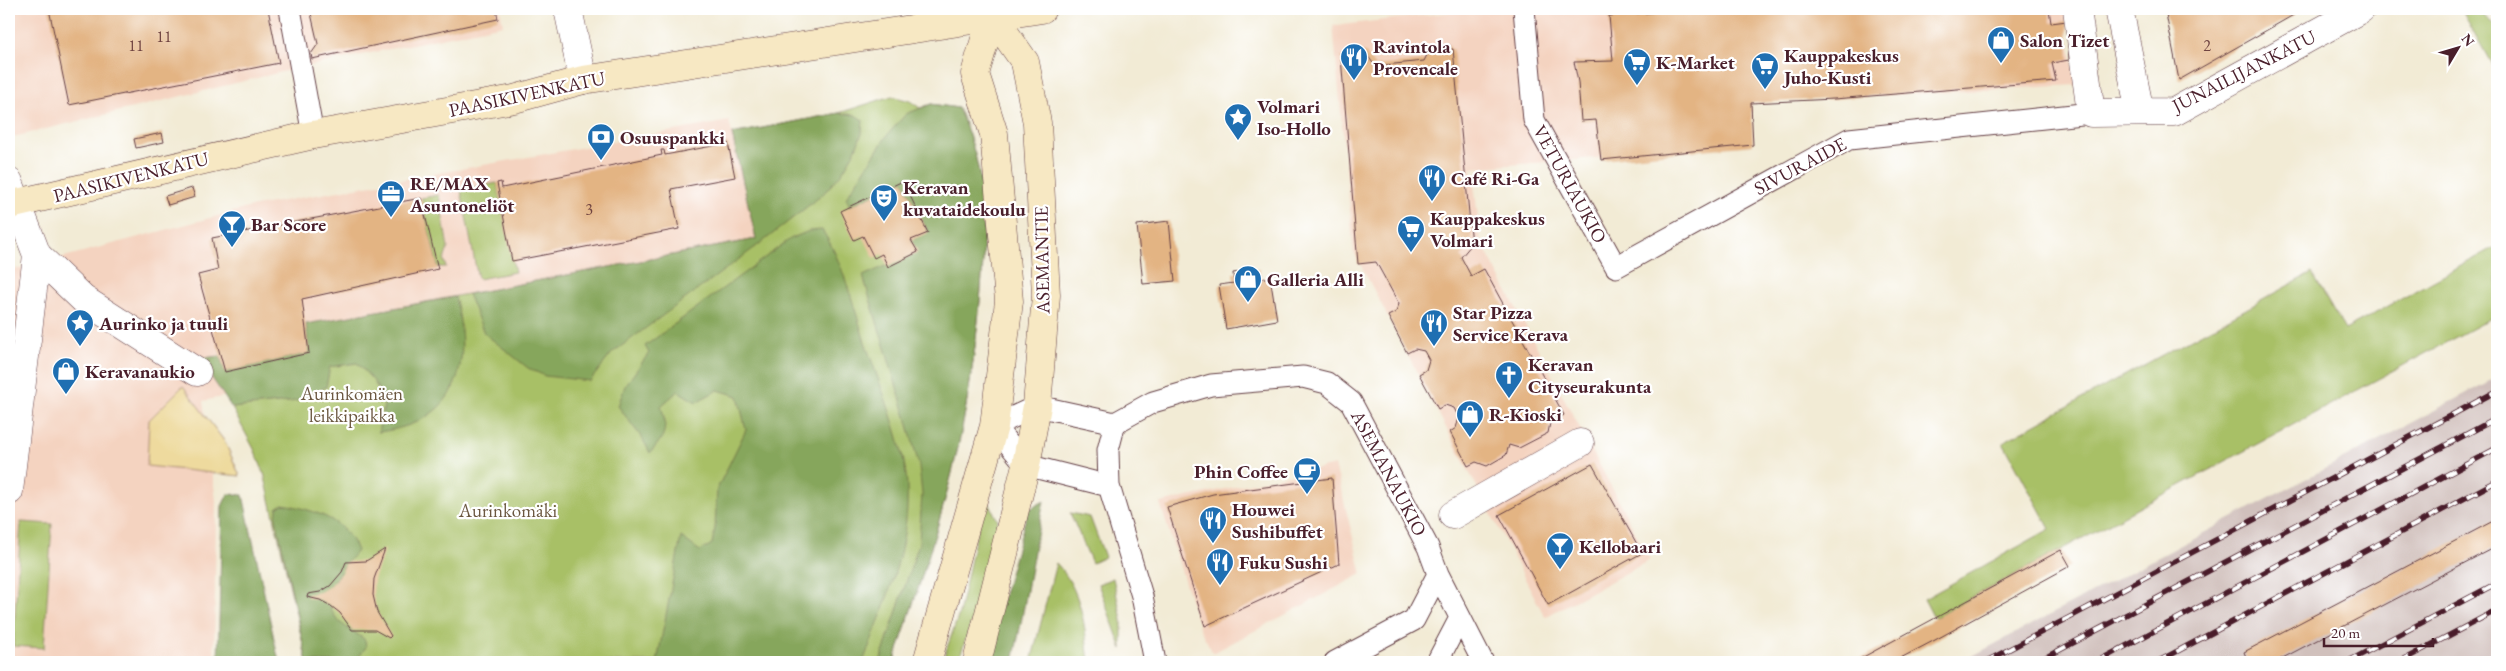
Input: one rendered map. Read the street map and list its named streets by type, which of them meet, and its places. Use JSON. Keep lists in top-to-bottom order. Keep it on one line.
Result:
{"streets":{"street":["JUNAILIJANKATU","PAASIKIVENKATU","ASEMANTIE"],"lane":["SIVURAIDE","VETURIAUKIO","ASEMANAUKIO"]},"crossings":[["JUNAILIJANKATU","SIVURAIDE"],["PAASIKIVENKATU","ASEMANTIE"],["SIVURAIDE","VETURIAUKIO"]],"parks":["Aurinkomäen leikkipaikka","Aurinkomäki"],"places":{"shop":["Salon Tizet","Galleria Alli","Keravanaukio","R-Kioski"],"restaurant":["Ravintola Provencale","Café Ri-Ga","Star Pizza Service Kerava","Houwei Sushibuffet","Fuku Sushi"],"supermarket":["K-Market","Kauppakeskus Juho-Kusti","Kauppakeskus Volmari"],"place":["Volmari Iso-Hollo","Aurinko ja tuuli"],"bank":["Osuuspankki"],"office":["RE/MAX Asuntoneliöt"],"theatre":["Keravan kuvataidekoulu"],"bar":["Bar Score","Kellobaari"],"church":["Keravan Cityseurakunta"],"cafe":["Phin Coffee"]},"house_numbers":["11","11","2","3"],"scale_bar":"20 m","north":"top right"}
